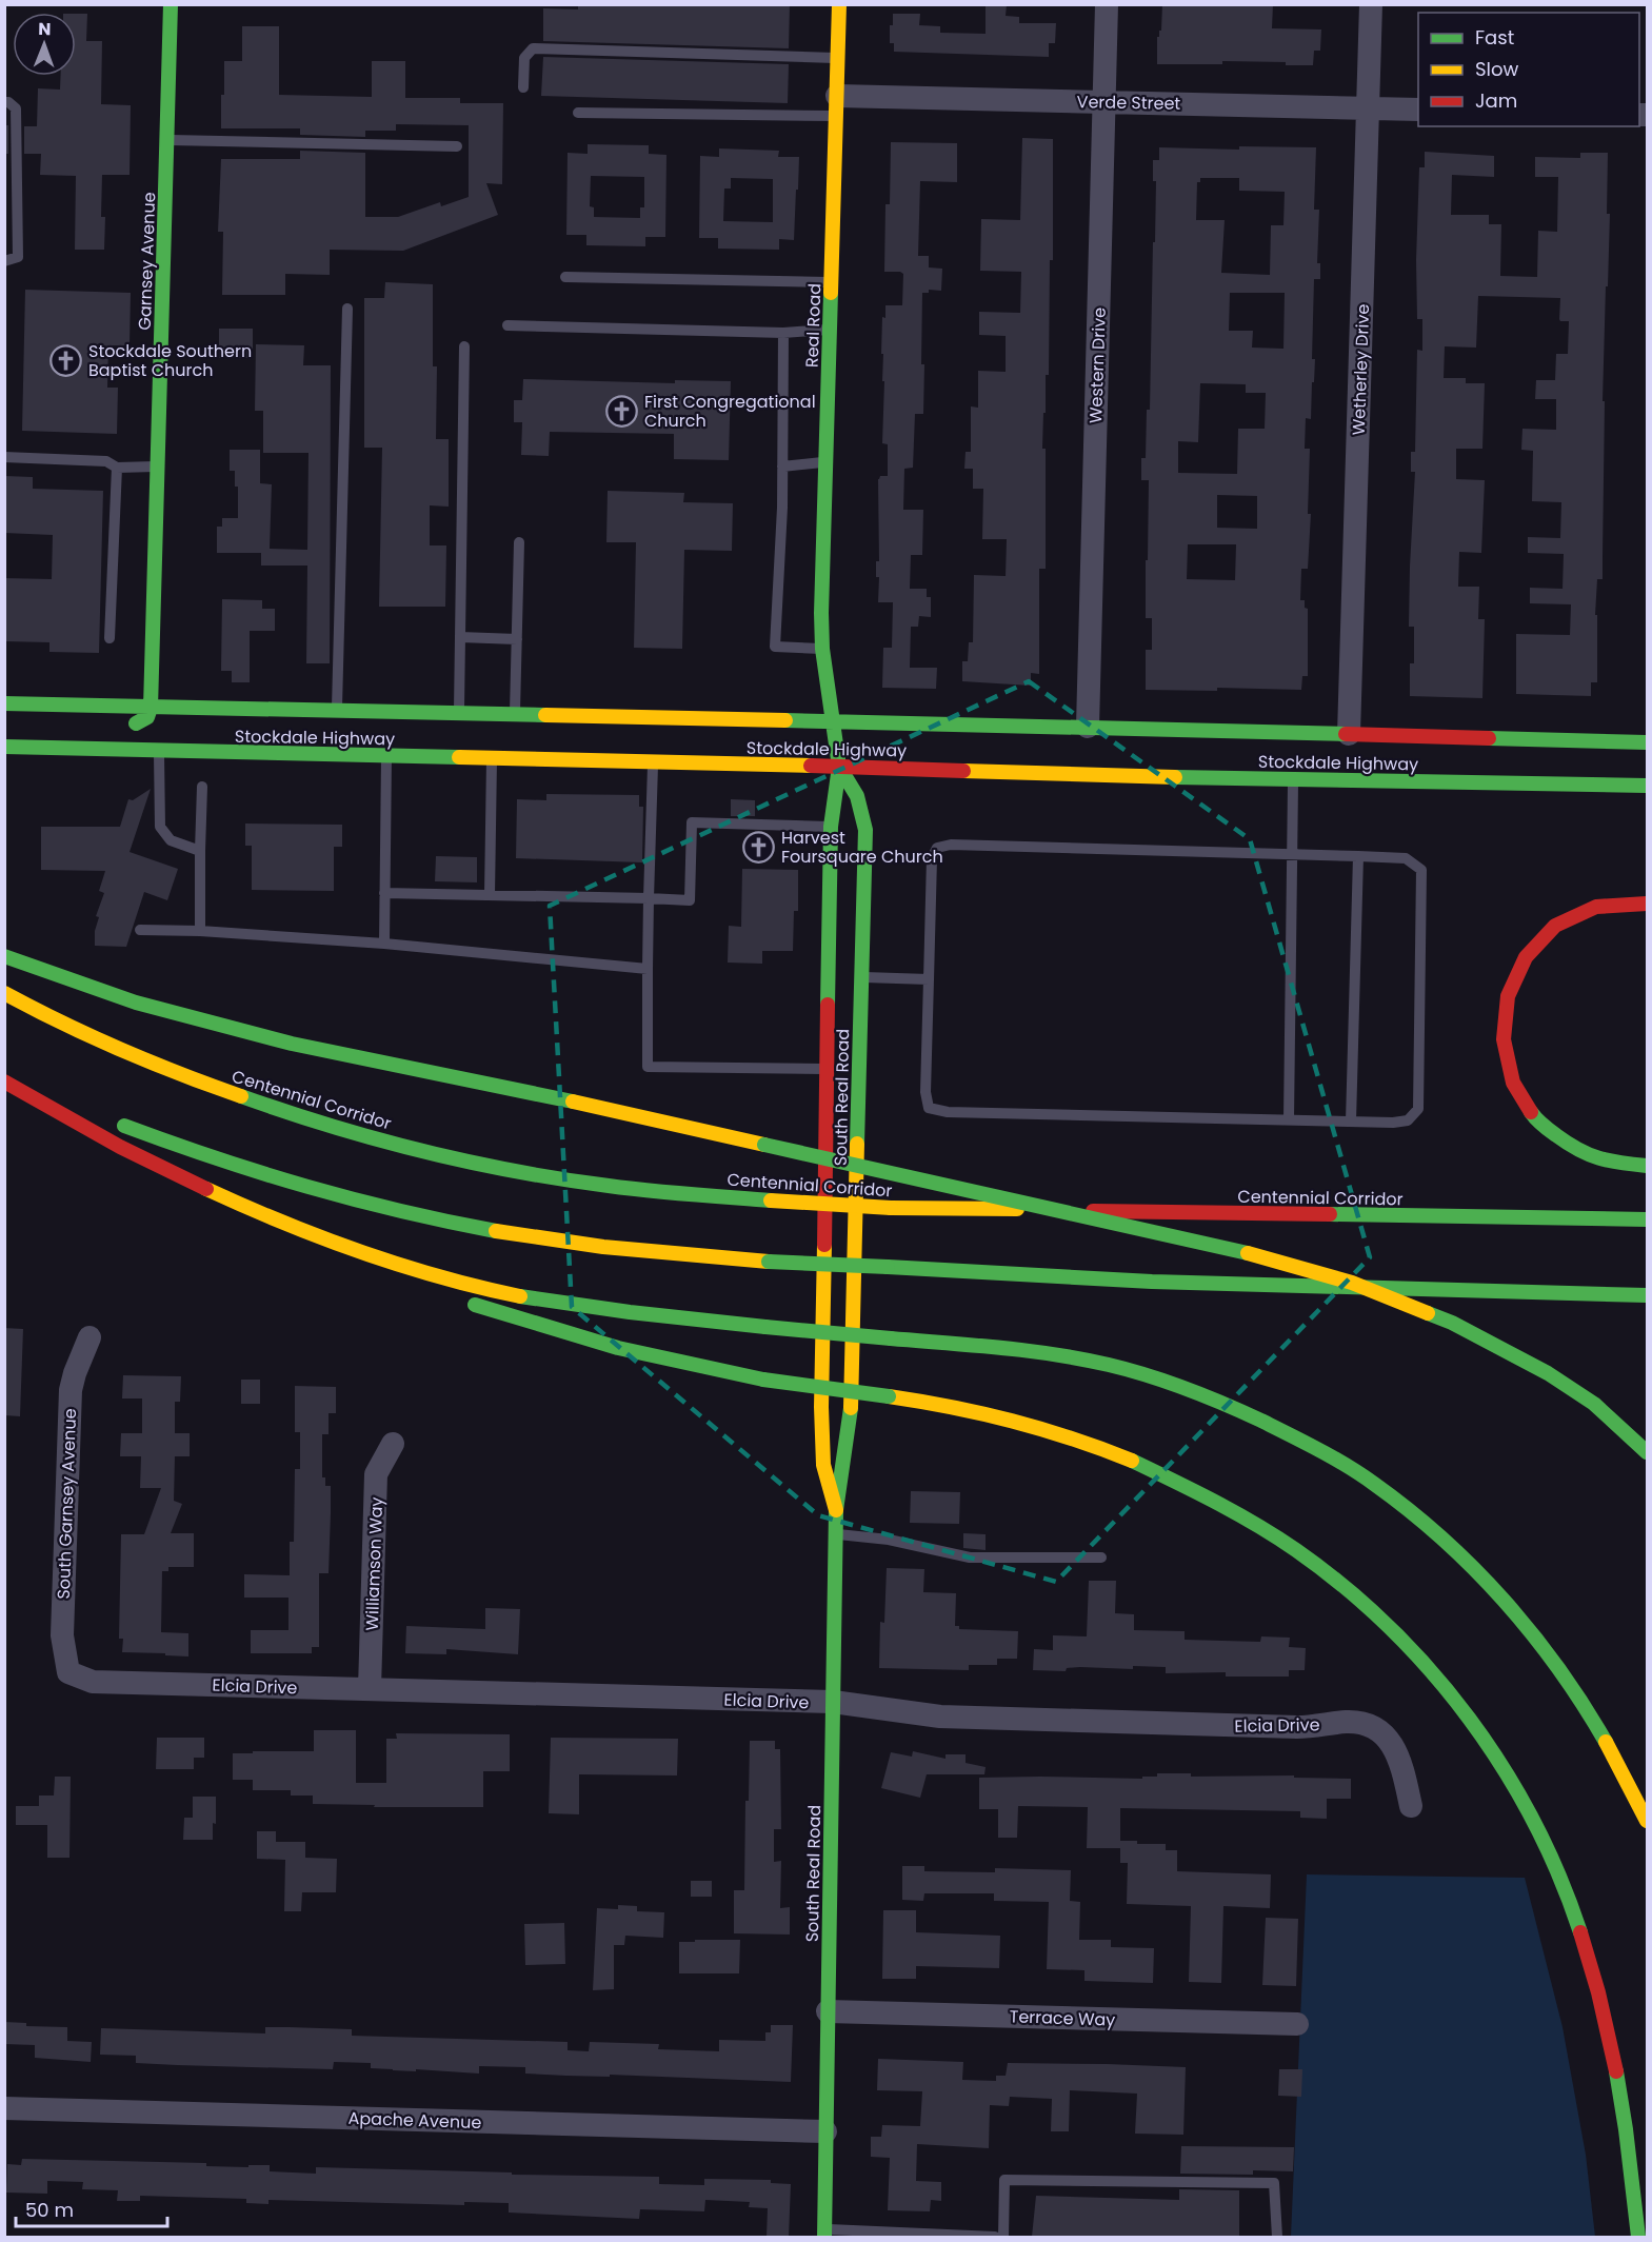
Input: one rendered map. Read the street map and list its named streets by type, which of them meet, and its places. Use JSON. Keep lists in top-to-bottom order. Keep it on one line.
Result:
{"streets":{"main road":["Garnsey Avenue","Real Road","Stockdale Highway","South Real Road","Centennial Corridor"],"street":["Verde Street","Western Drive","Wetherley Drive","South Garnsey Avenue","Williamson Way","Elcia Drive","Terrace Way","Apache Avenue"]},"crossings":[["Verde Street","Real Road"],["Verde Street","Western Drive"],["Verde Street","Wetherley Drive"],["Garnsey Avenue","Stockdale Highway"],["Real Road","Stockdale Highway"],["Real Road","South Real Road"],["Western Drive","Stockdale Highway"],["Wetherley Drive","Stockdale Highway"],["Stockdale Highway","South Real Road"],["South Real Road","Elcia Drive"],["South Real Road","Terrace Way"],["South Real Road","Apache Avenue"],["South Garnsey Avenue","Elcia Drive"],["Williamson Way","Elcia Drive"]],"places":{"church":["Stockdale Southern Baptist Church","First Congregational Church","Harvest Foursquare Church"]},"legend":["Fast","Slow","Jam"],"scale_bar":"50 m","north":"top"}
